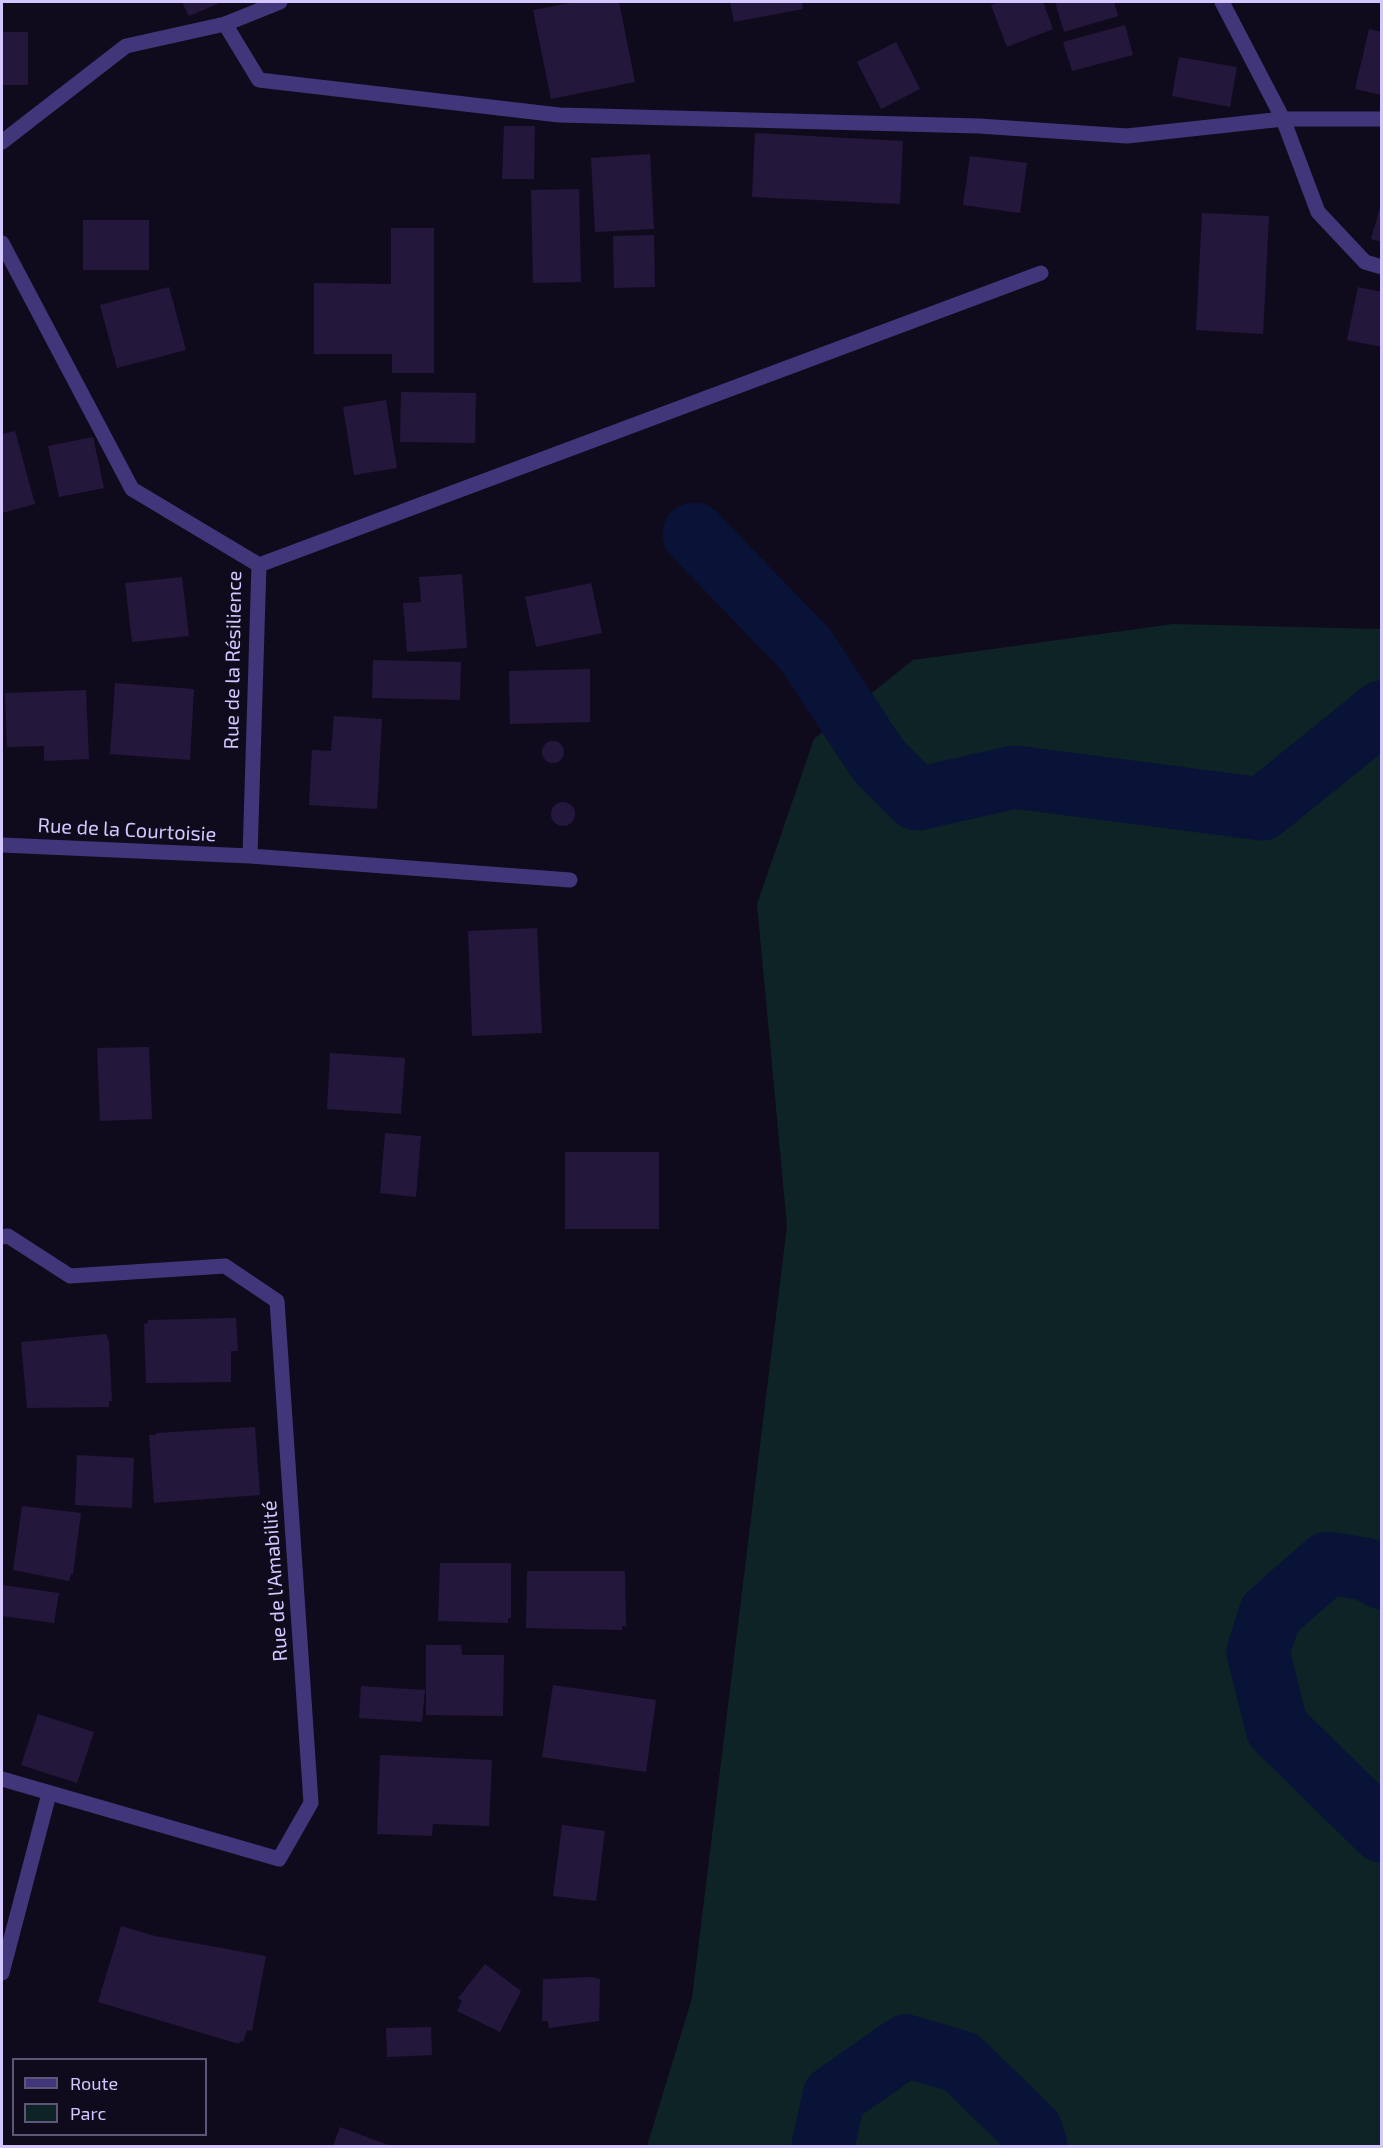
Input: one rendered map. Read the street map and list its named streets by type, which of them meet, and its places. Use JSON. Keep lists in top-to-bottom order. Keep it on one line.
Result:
{"streets":{"street":["Rue de la Résilience","Rue de la Courtoisie","Rue de l'Amabilité"]},"crossings":[["Rue de la Résilience","Rue de la Courtoisie"]],"legend":["Route","Parc"]}
